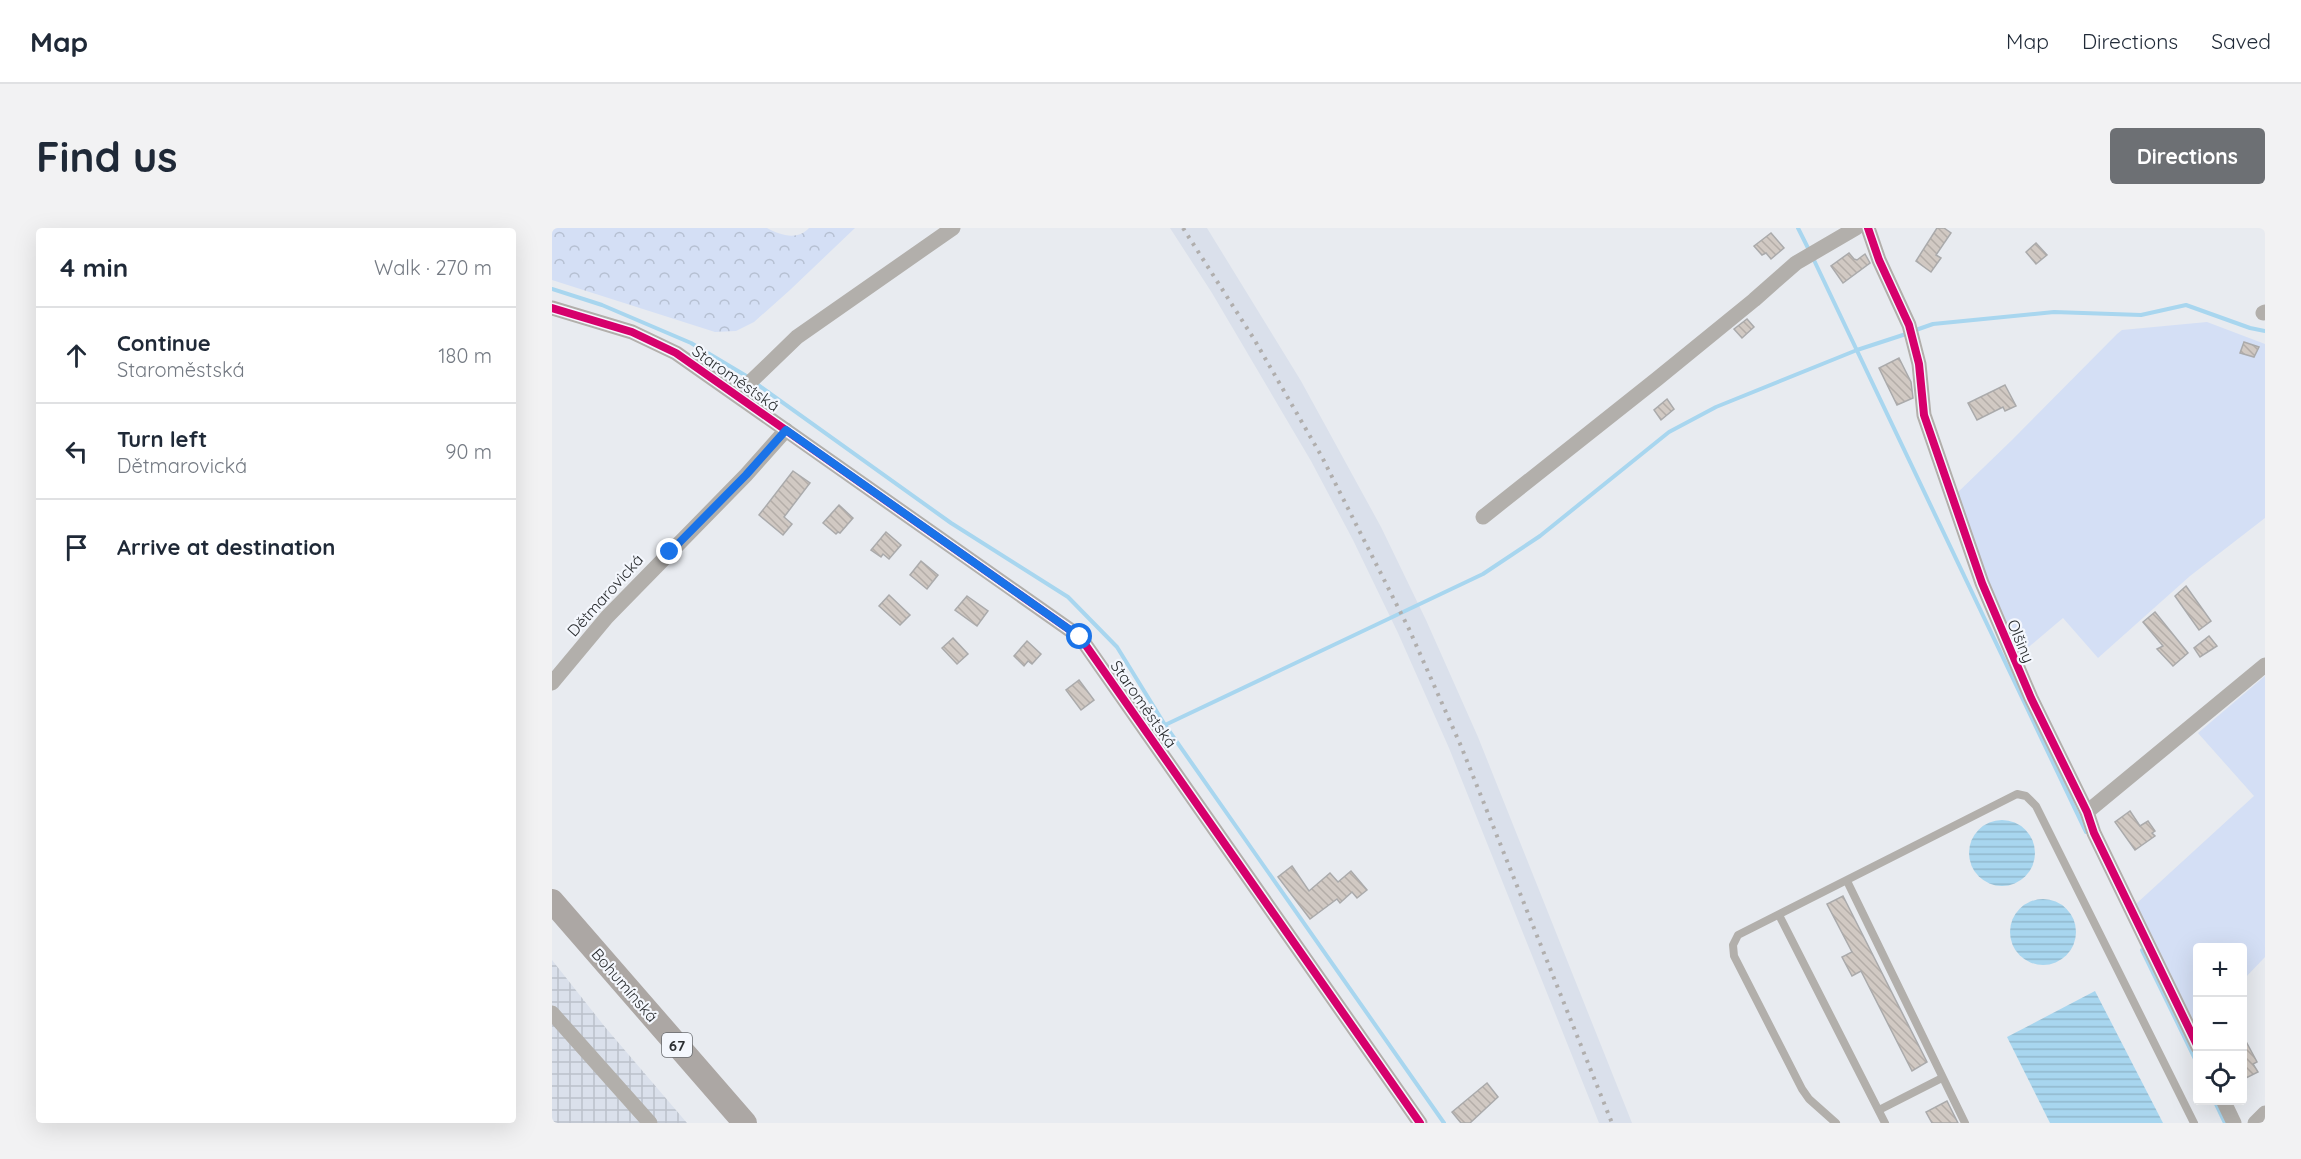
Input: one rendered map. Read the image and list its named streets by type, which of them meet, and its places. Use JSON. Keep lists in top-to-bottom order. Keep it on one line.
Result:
{"streets":{"main road":["Bohumínská","67"],"street":["Staroměstská","Dětmarovická","Olšiny"]},"crossings":[["Staroměstská","Dětmarovická"]],"page":{"header":"Map","nav":["Map","Directions","Saved"],"buttons":"Directions","title":"Find us","heading":["4 min","Walk · 270 m"],"list":[["Continue","Staroměstská","180 m"],["Turn left","Dětmarovická","90 m"],"Arrive at destination"],"map_buttons":["+","−"]}}
